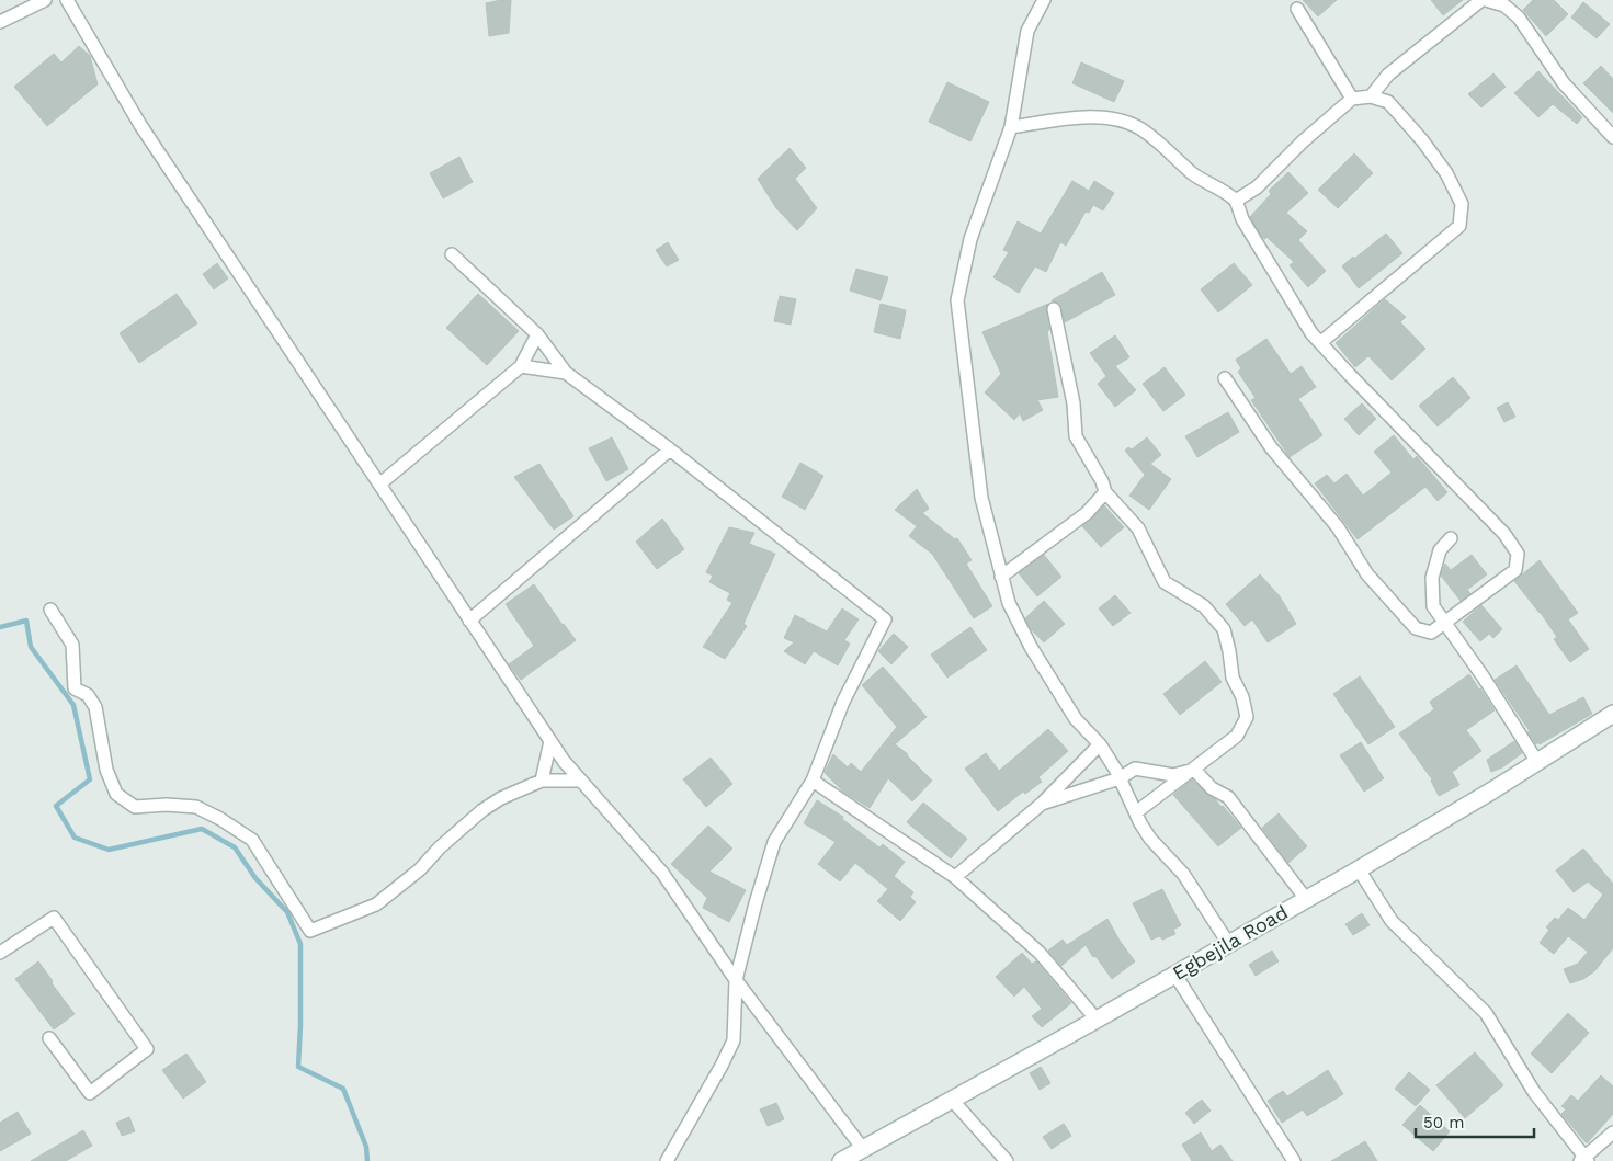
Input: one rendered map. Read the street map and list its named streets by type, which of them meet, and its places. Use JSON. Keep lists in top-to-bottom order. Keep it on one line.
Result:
{"streets":{"street":["Egbejila Road"]},"scale_bar":"50 m"}
